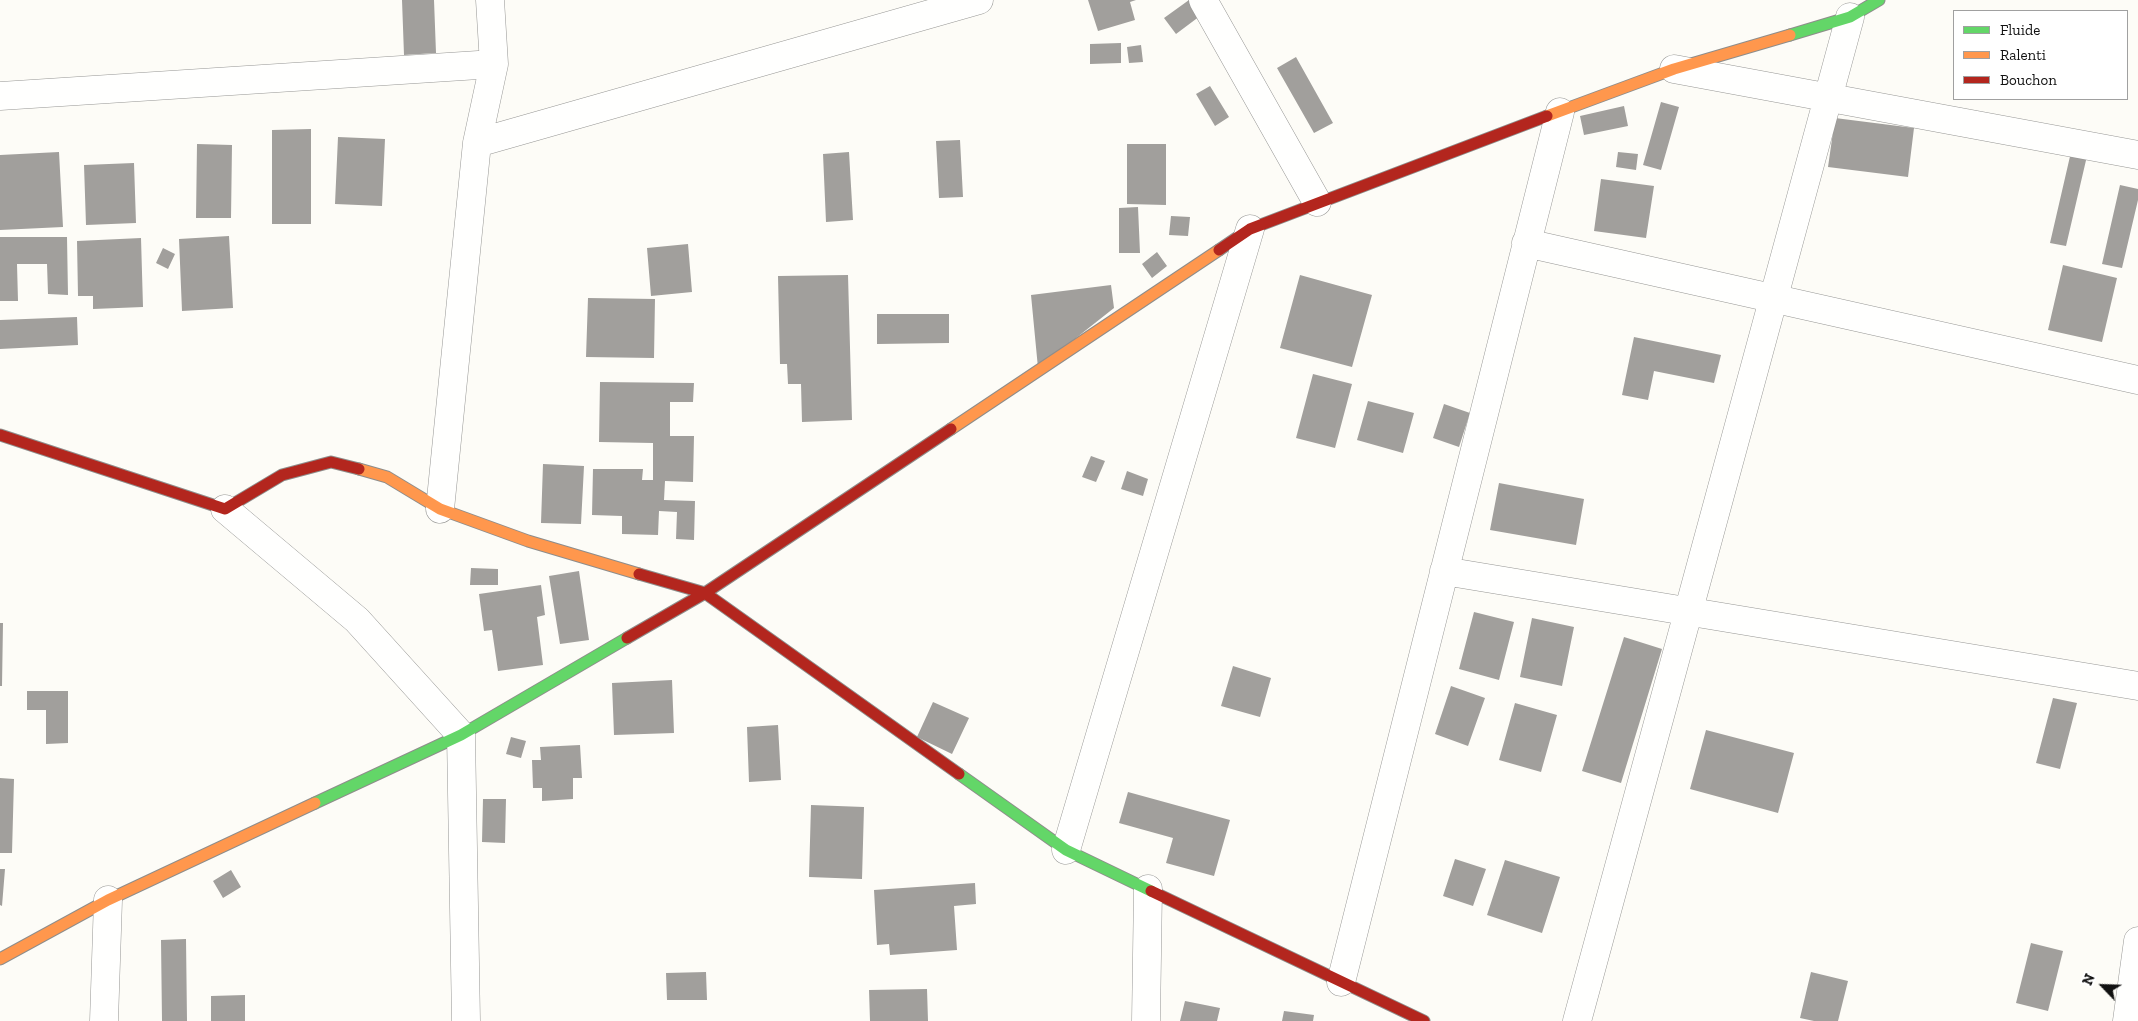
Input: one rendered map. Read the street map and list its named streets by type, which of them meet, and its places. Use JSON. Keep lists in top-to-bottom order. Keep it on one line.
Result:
{"legend":["Fluide","Ralenti","Bouchon"],"north":"top left"}
